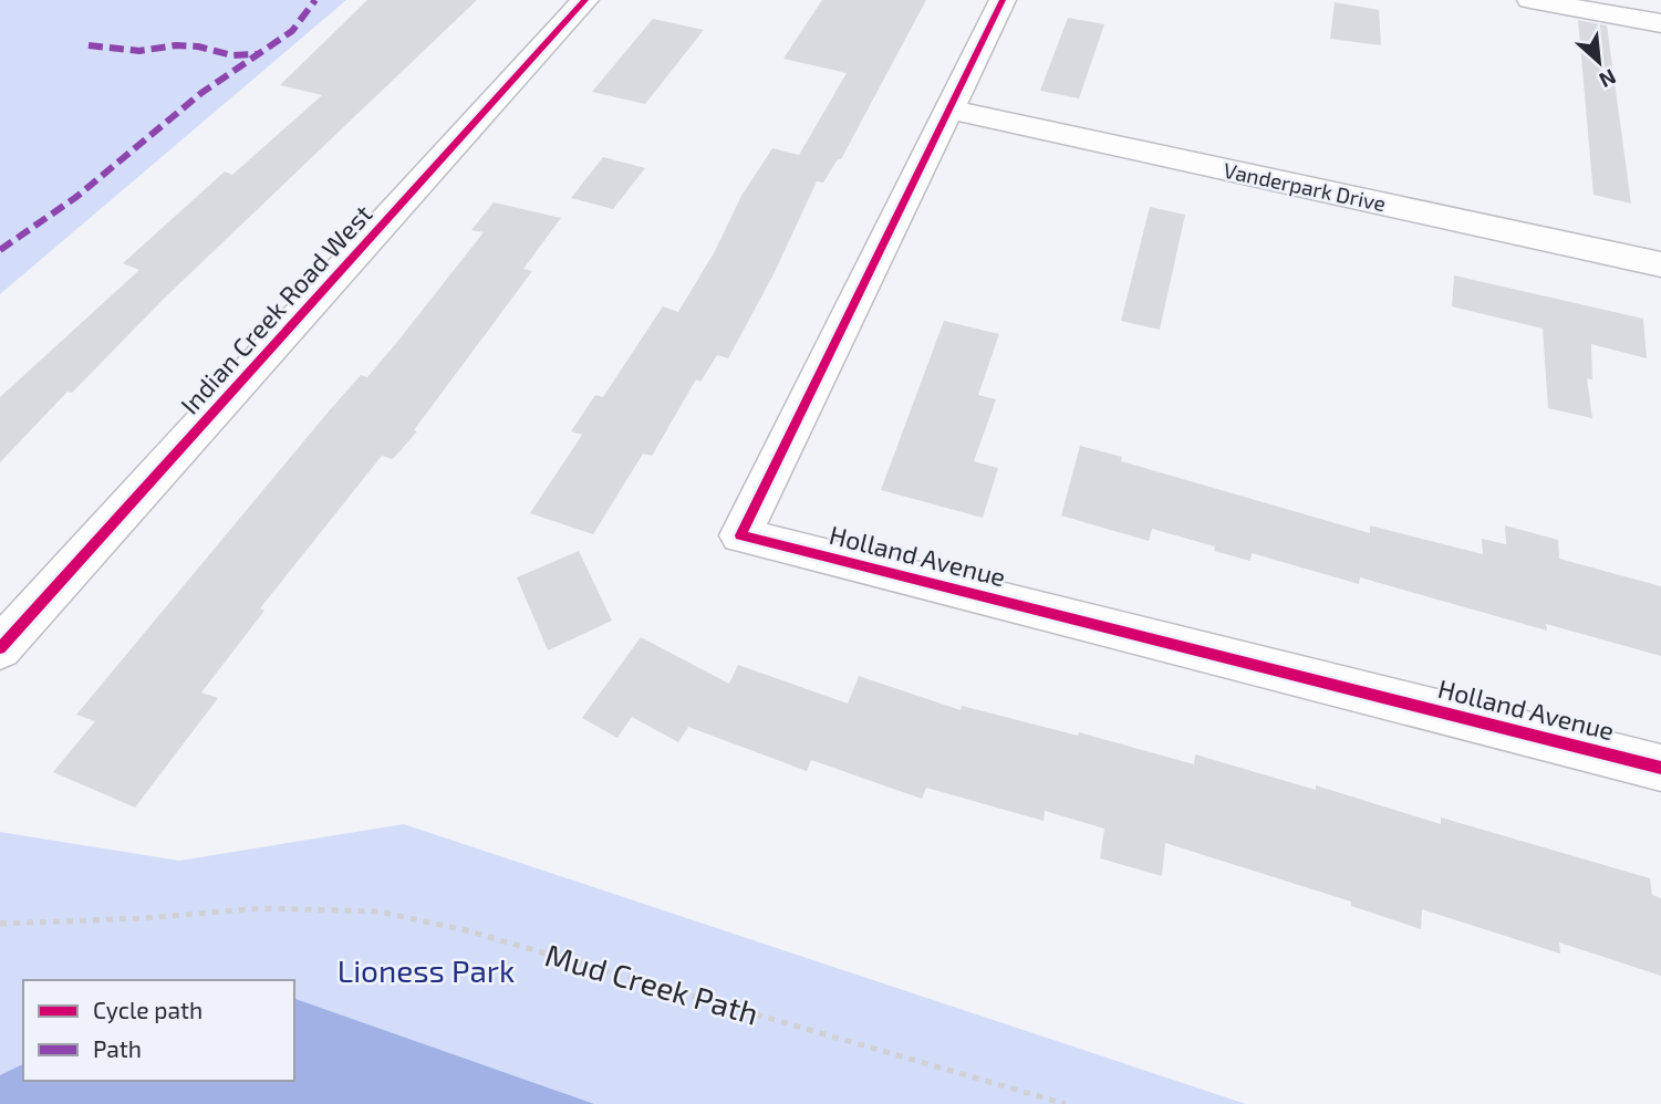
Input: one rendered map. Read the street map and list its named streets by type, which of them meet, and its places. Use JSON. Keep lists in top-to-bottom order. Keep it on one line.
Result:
{"streets":{"street":["Vanderpark Drive","Indian Creek Road West","Holland Avenue"],"path":["Mud Creek Path"]},"crossings":[["Vanderpark Drive","Holland Avenue"]],"parks":["Lioness Park"],"legend":["Cycle path","Path"],"north":"bottom right"}
